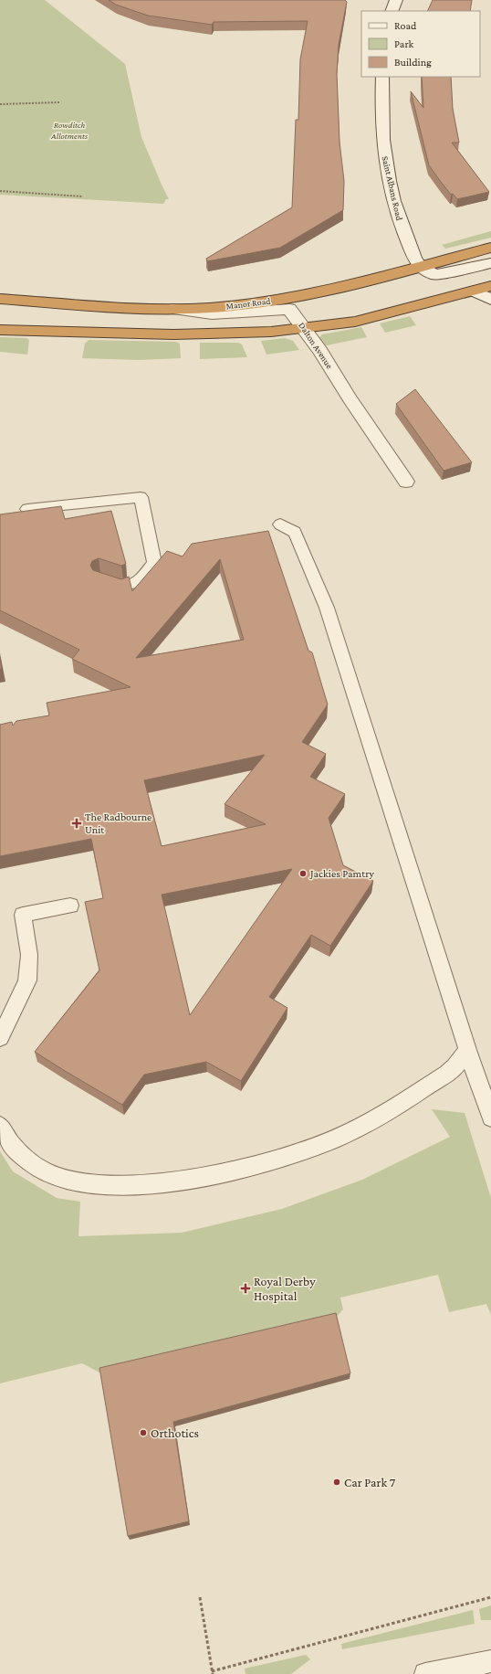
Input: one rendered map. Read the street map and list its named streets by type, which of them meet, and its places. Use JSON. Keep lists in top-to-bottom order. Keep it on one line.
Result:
{"streets":{"highway":["Manor Road"],"street":["Saint Albans Road","Dalton Avenue"]},"crossings":[["Saint Albans Road","Manor Road"],["Manor Road","Dalton Avenue"]],"parks":["Rowditch Allotments"],"places":{"health":["The Radbourne Unit","Royal Derby Hospital"],"other":["Jackies Pamtry","Orthotics","Car Park 7"]},"legend":["Road","Park","Building"]}
